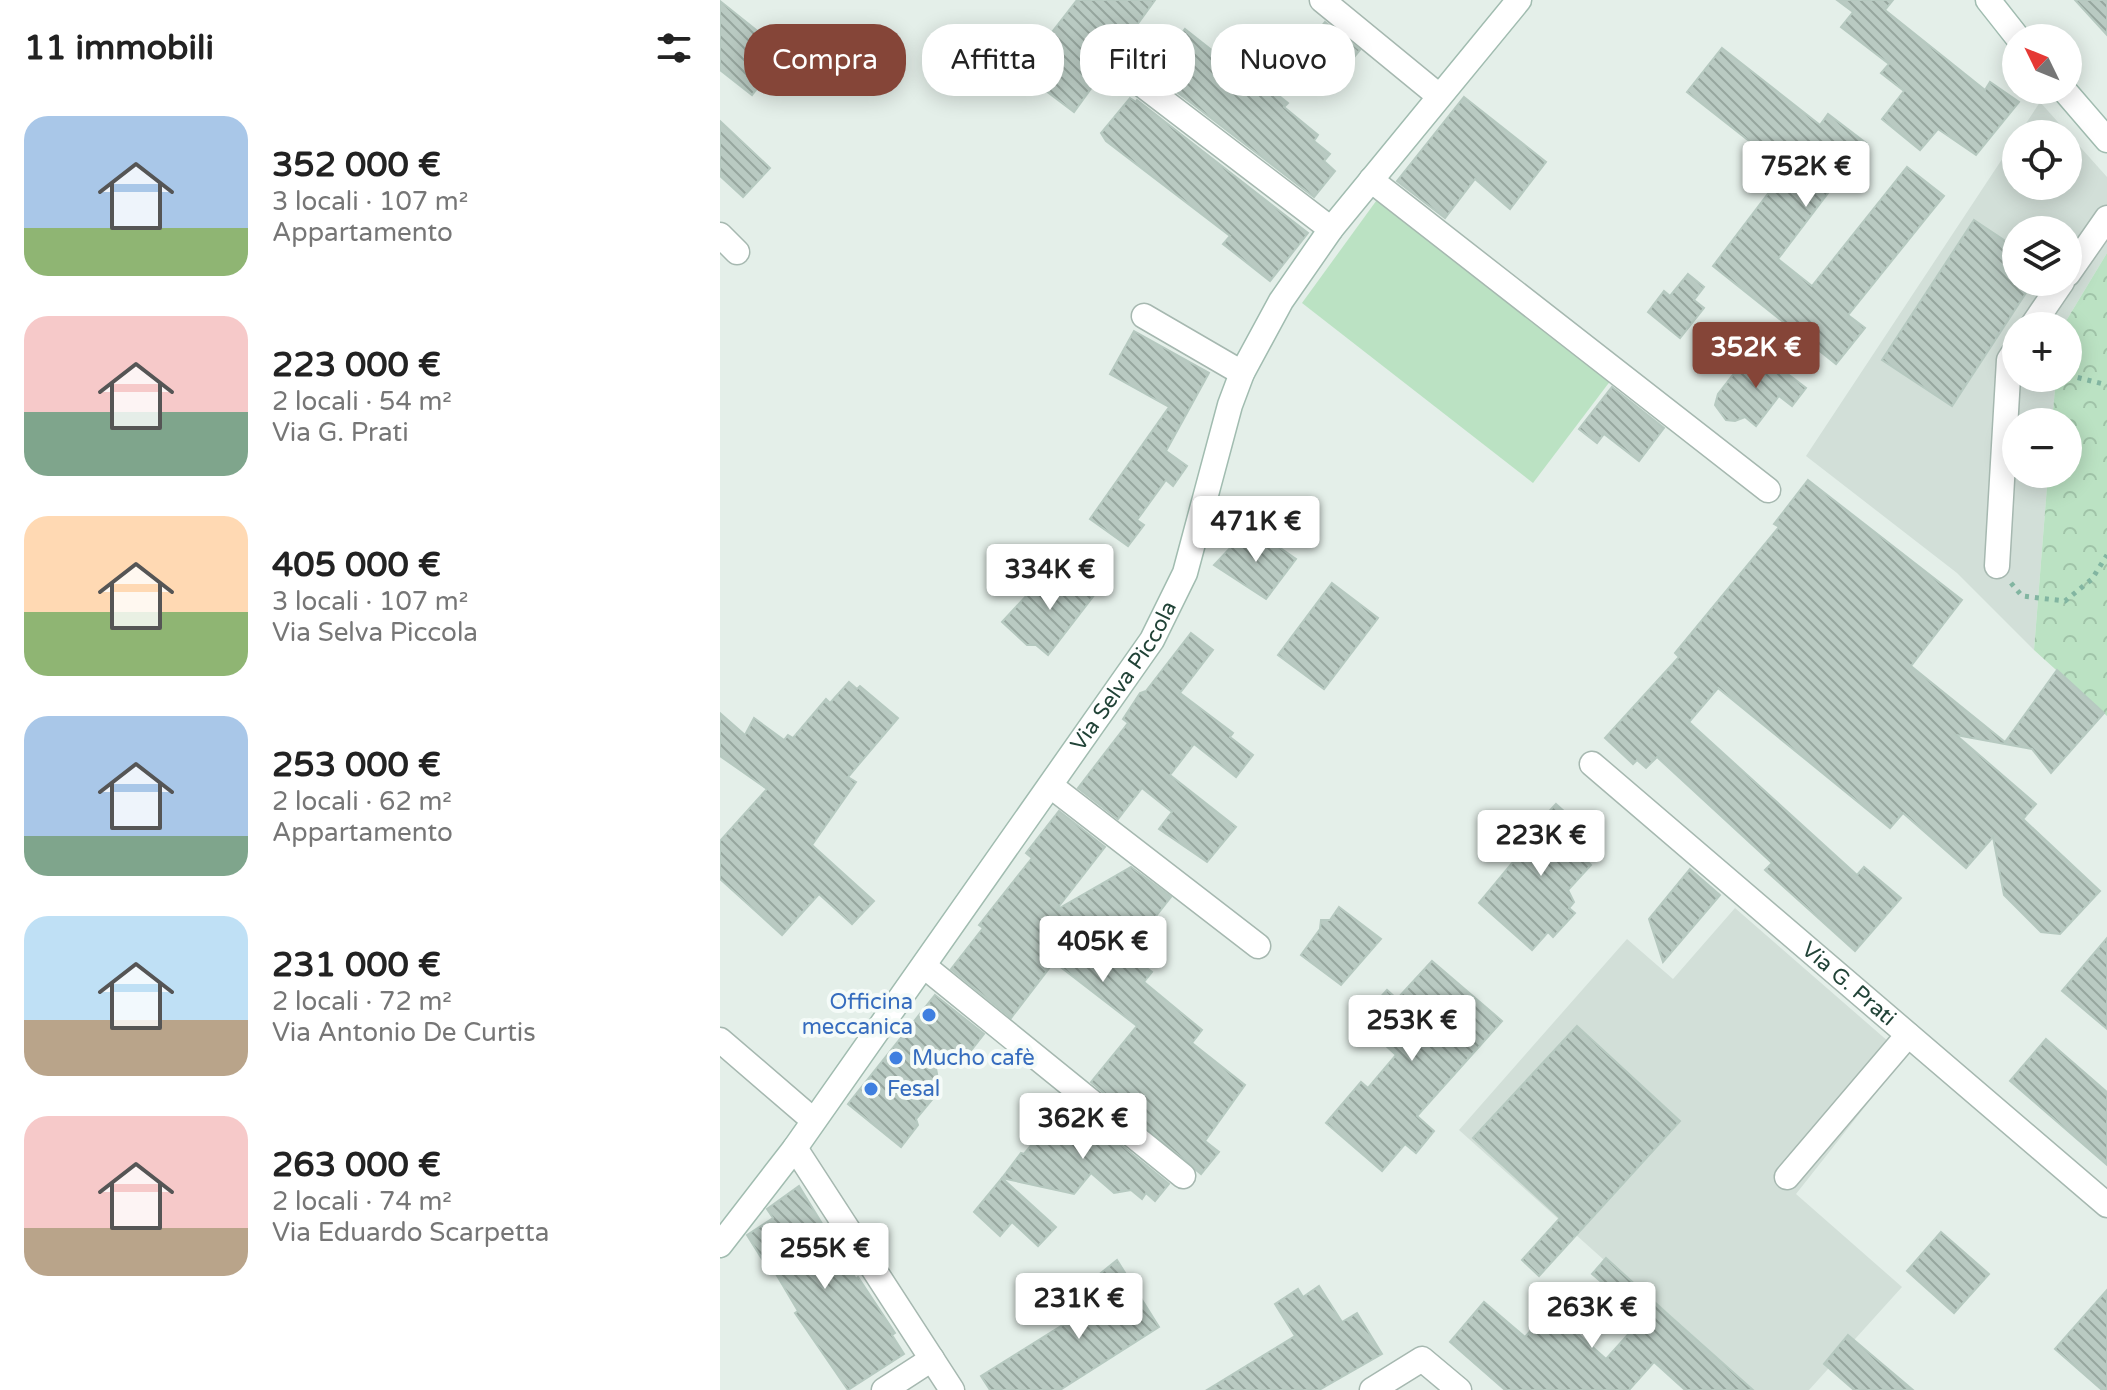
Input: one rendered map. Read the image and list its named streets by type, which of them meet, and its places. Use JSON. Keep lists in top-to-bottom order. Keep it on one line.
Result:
{"streets":{"street":["Via Selva Piccola","Via G. Prati"]},"places":["Officina meccanica","Mucho cafè","Fesal"],"north":"top left","page":{"heading":"11 immobili","map_buttons":["+","−"],"chip":["Compra","Affitta","Filtri","Nuovo"],"list":[{"name":"352 000 €","note":"3 locali · 107 m² · Appartamento"},{"name":"223 000 €","note":"2 locali · 54 m² · Via G. Prati"},{"name":"405 000 €","note":"3 locali · 107 m² · Via Selva Piccola"},{"name":"253 000 €","note":"2 locali · 62 m² · Appartamento"},{"name":"231 000 €","note":"2 locali · 72 m² · Via Antonio De Curtis"},{"name":"263 000 €","note":"2 locali · 74 m² · Via Eduardo Scarpetta"}],"price":["752K €","352K €","471K €","334K €","223K €","405K €","253K €","362K €","255K €","231K €","263K €"]}}
